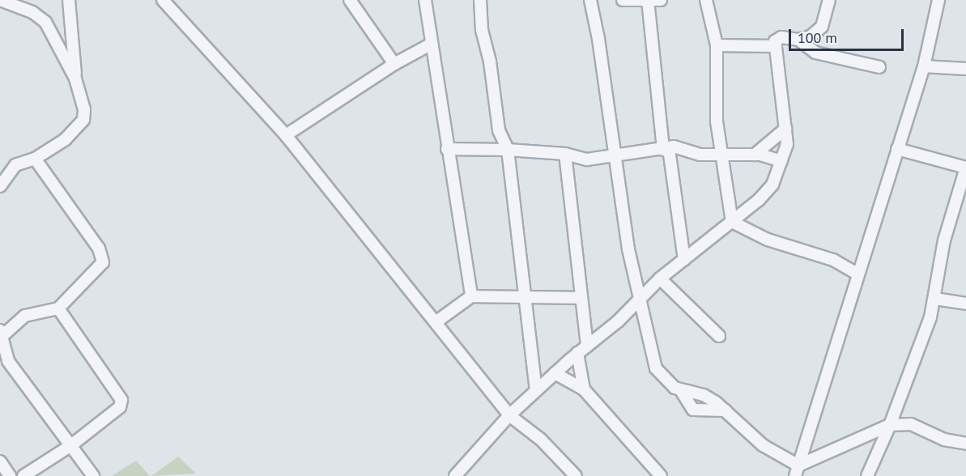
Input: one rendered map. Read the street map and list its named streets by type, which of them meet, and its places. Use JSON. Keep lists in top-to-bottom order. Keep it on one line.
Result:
{"scale_bar":"100 m"}
